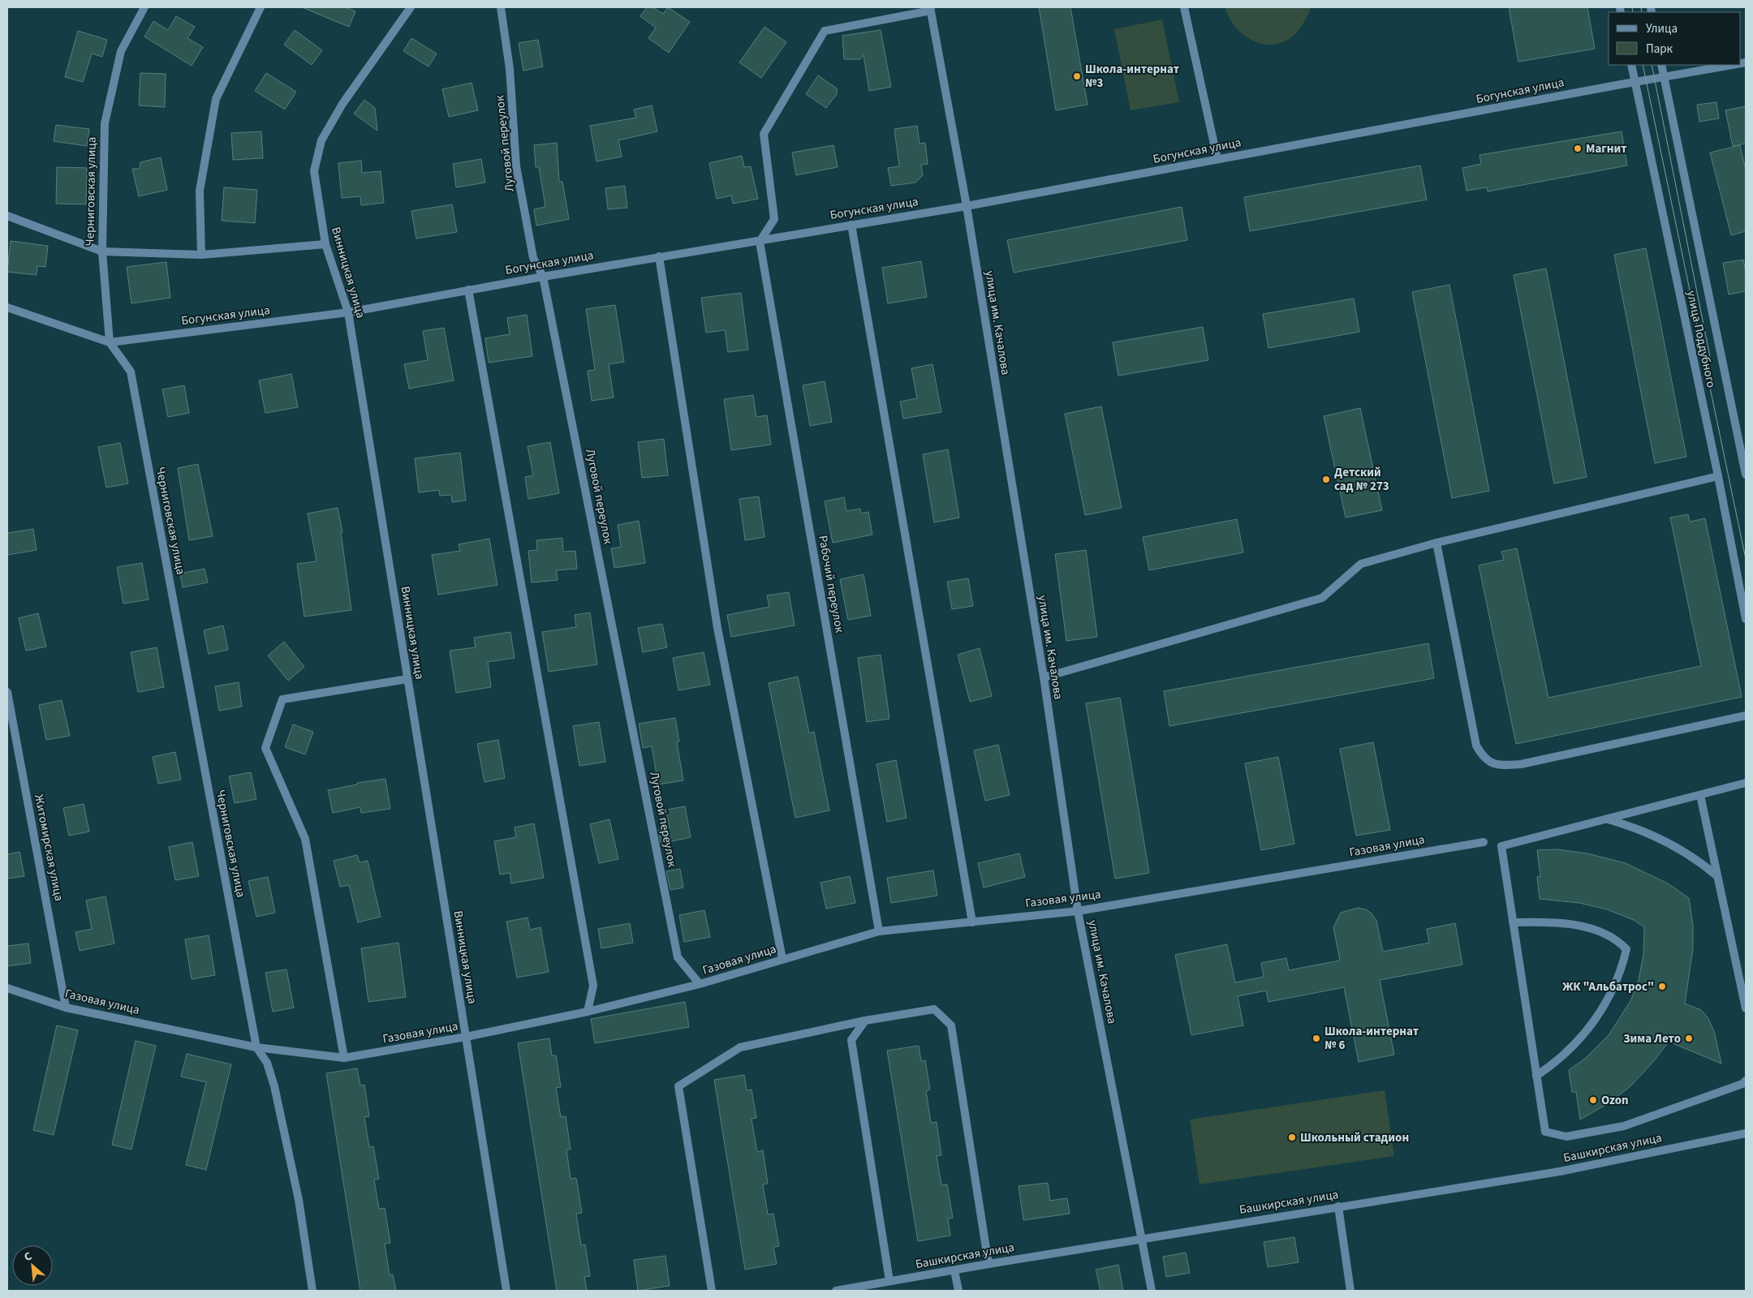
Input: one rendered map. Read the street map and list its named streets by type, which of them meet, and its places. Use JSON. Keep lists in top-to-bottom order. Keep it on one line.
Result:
{"streets":{"street":["Богунская улица","Луговой переулок","Черниговская улица","Винницкая улица","улица им. Качалова","улица Поддубного","Рабочий переулок","Газовая улица","Житомирская улица","Башкирская улица"]},"crossings":[["Богунская улица","Луговой переулок"],["Богунская улица","Черниговская улица"],["Богунская улица","Винницкая улица"],["Богунская улица","улица им. Качалова"],["Богунская улица","улица Поддубного"],["Богунская улица","Рабочий переулок"],["Луговой переулок","Газовая улица"],["Черниговская улица","Газовая улица"],["Винницкая улица","Газовая улица"],["улица им. Качалова","Газовая улица"],["улица им. Качалова","Башкирская улица"],["Рабочий переулок","Газовая улица"],["Газовая улица","Житомирская улица"]],"places":["Школа-интернат №3","Магнит","Детский сад № 273","ЖК \"Альбатрос\"","Школа-интернат № 6","Зима Лето","Ozon","Школьный стадион"],"legend":["Улица","Парк"],"north":"top left"}
